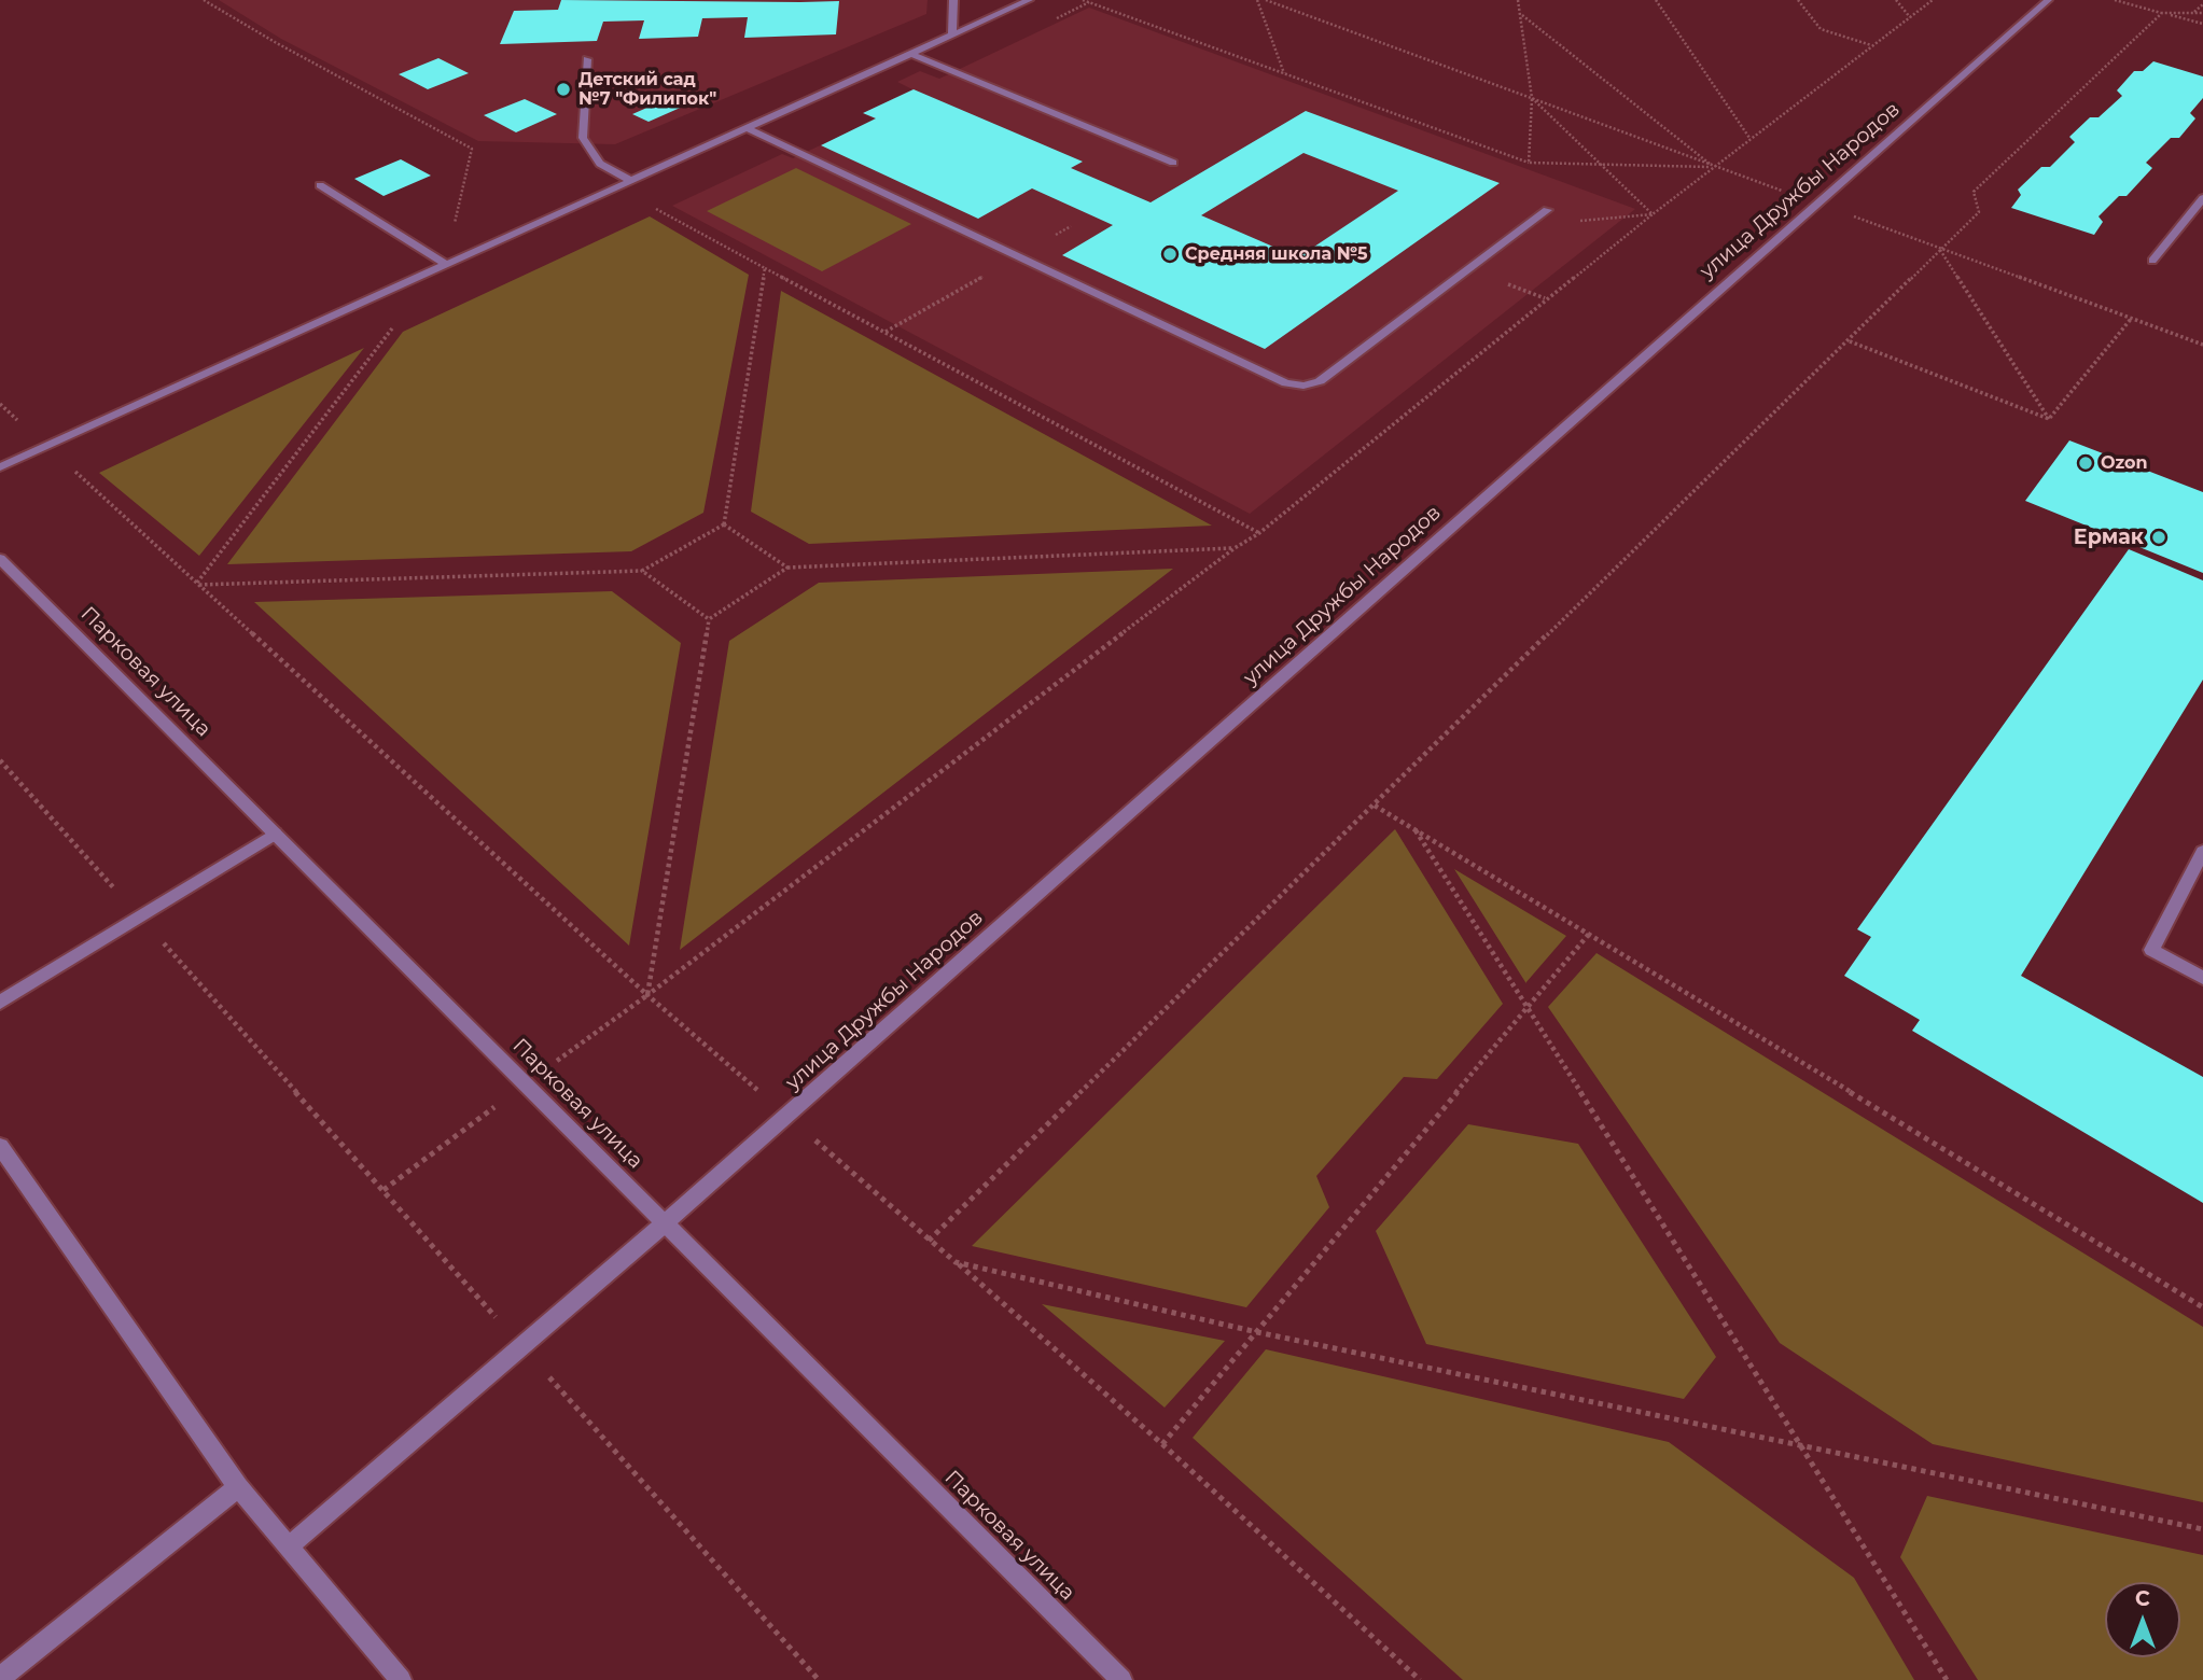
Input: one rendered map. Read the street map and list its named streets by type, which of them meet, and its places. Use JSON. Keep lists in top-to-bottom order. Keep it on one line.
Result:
{"streets":{"street":["улица Дружбы Народов","Парковая улица"]},"crossings":[["улица Дружбы Народов","Парковая улица"]],"places":["Детский сад №7 \"Филипок\"","Средняя школа №5","Ozon","Ермак"],"north":"top"}
